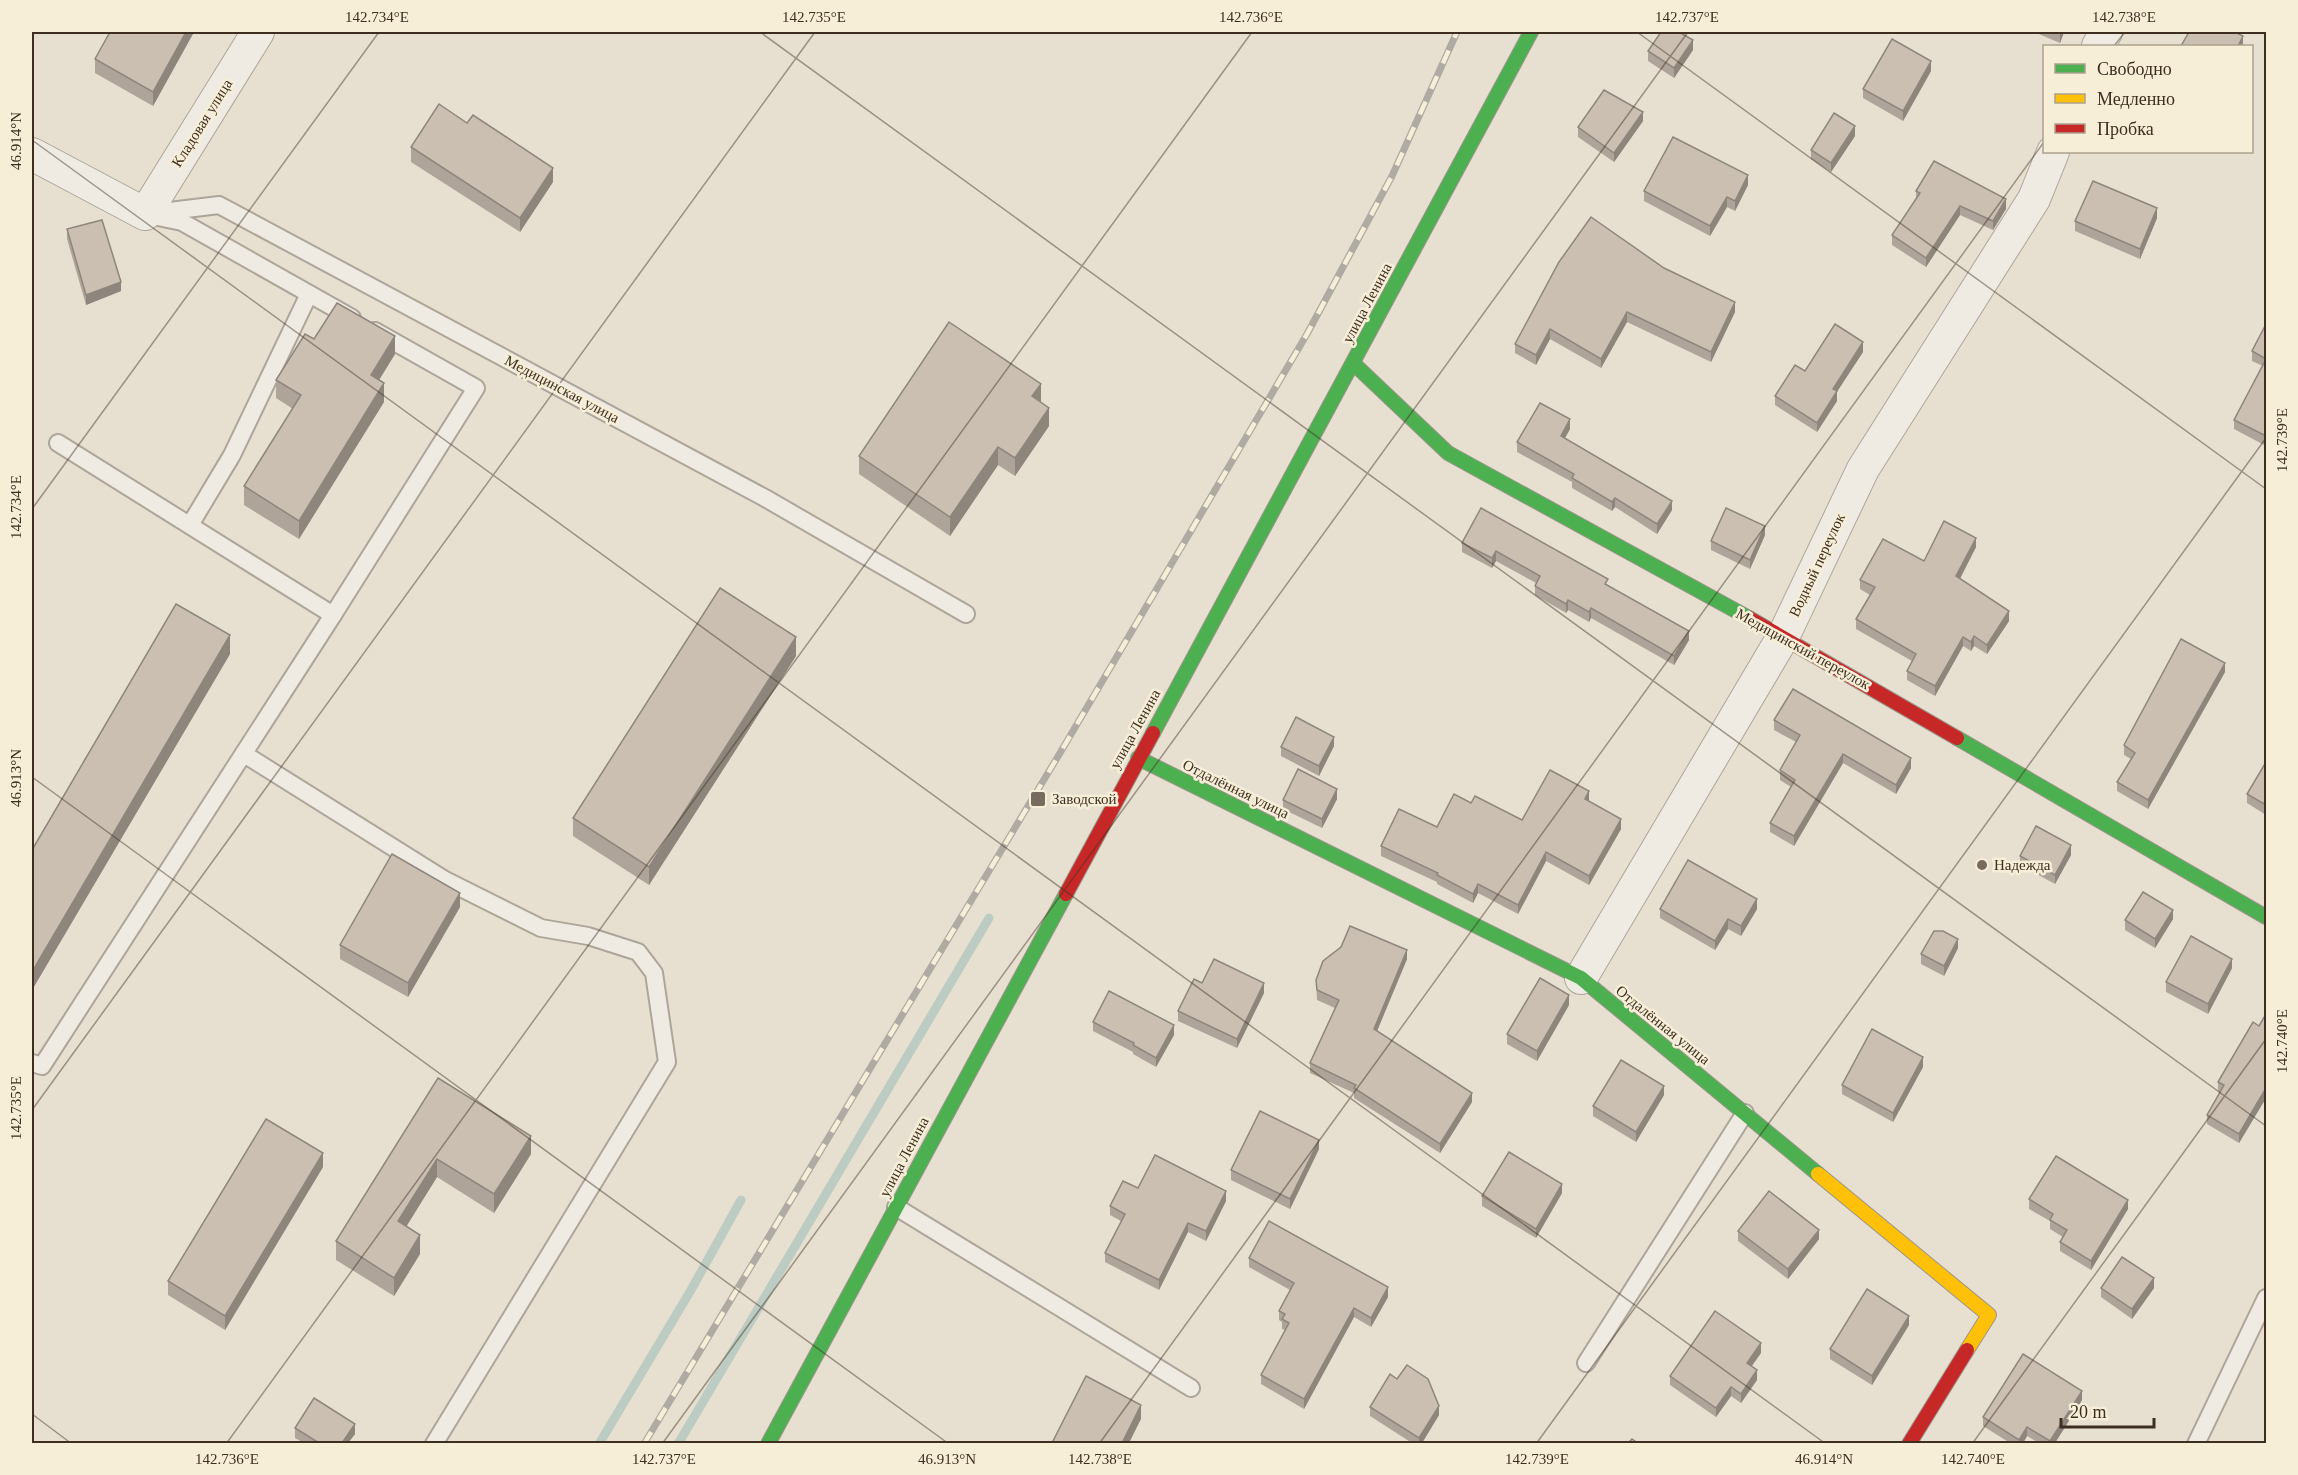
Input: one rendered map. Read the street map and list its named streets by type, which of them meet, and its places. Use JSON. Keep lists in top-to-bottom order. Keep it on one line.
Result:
{"streets":{"street":["Кладовая улица","улица Ленина","Водный переулок","Медицинский переулок","Отдалённая улица"],"lane":["Медицинская улица"]},"crossings":[["Кладовая улица","Медицинская улица"],["улица Ленина","Медицинский переулок"],["улица Ленина","Отдалённая улица"],["Водный переулок","Медицинский переулок"],["Водный переулок","Отдалённая улица"]],"places":{"transit":["Заводской"],"other":["Надежда"]},"legend":["Свободно","Медленно","Пробка"],"scale_bar":"20 m","coordinates":["142.734°E","142.735°E","142.736°E","142.737°E","142.738°E","46.914°N","142.739°E","46.913°N","142.740°E"]}
